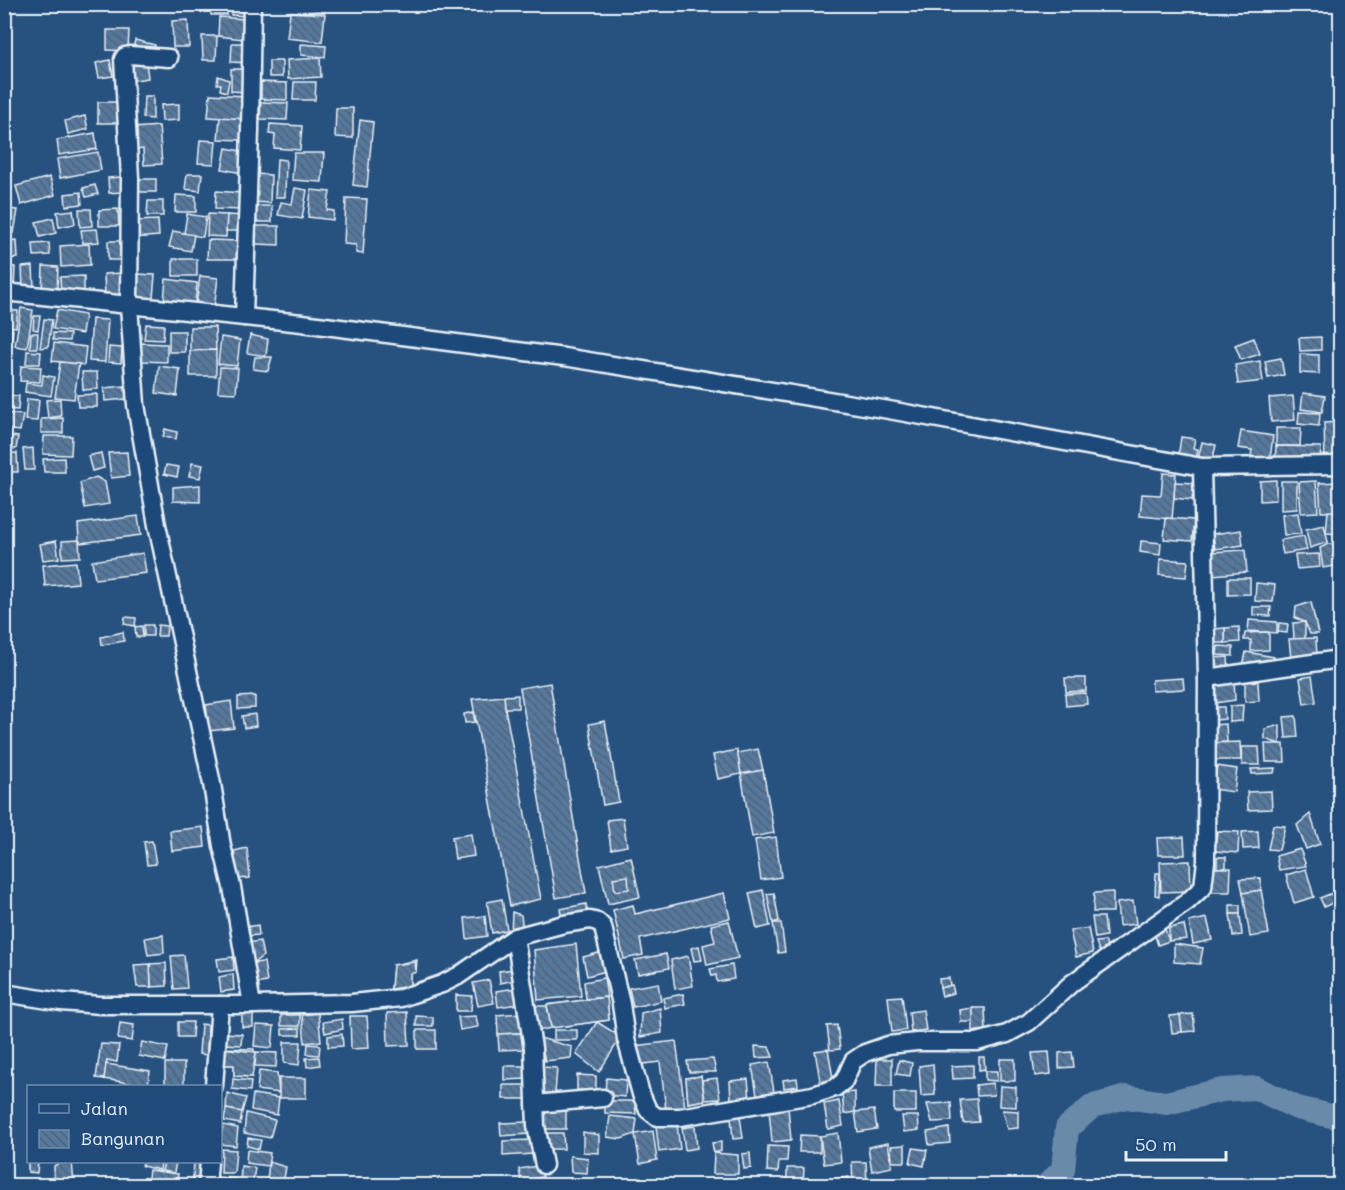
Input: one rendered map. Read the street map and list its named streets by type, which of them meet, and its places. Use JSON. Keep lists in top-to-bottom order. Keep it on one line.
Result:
{"legend":["Jalan","Bangunan"],"scale_bar":"50 m"}
